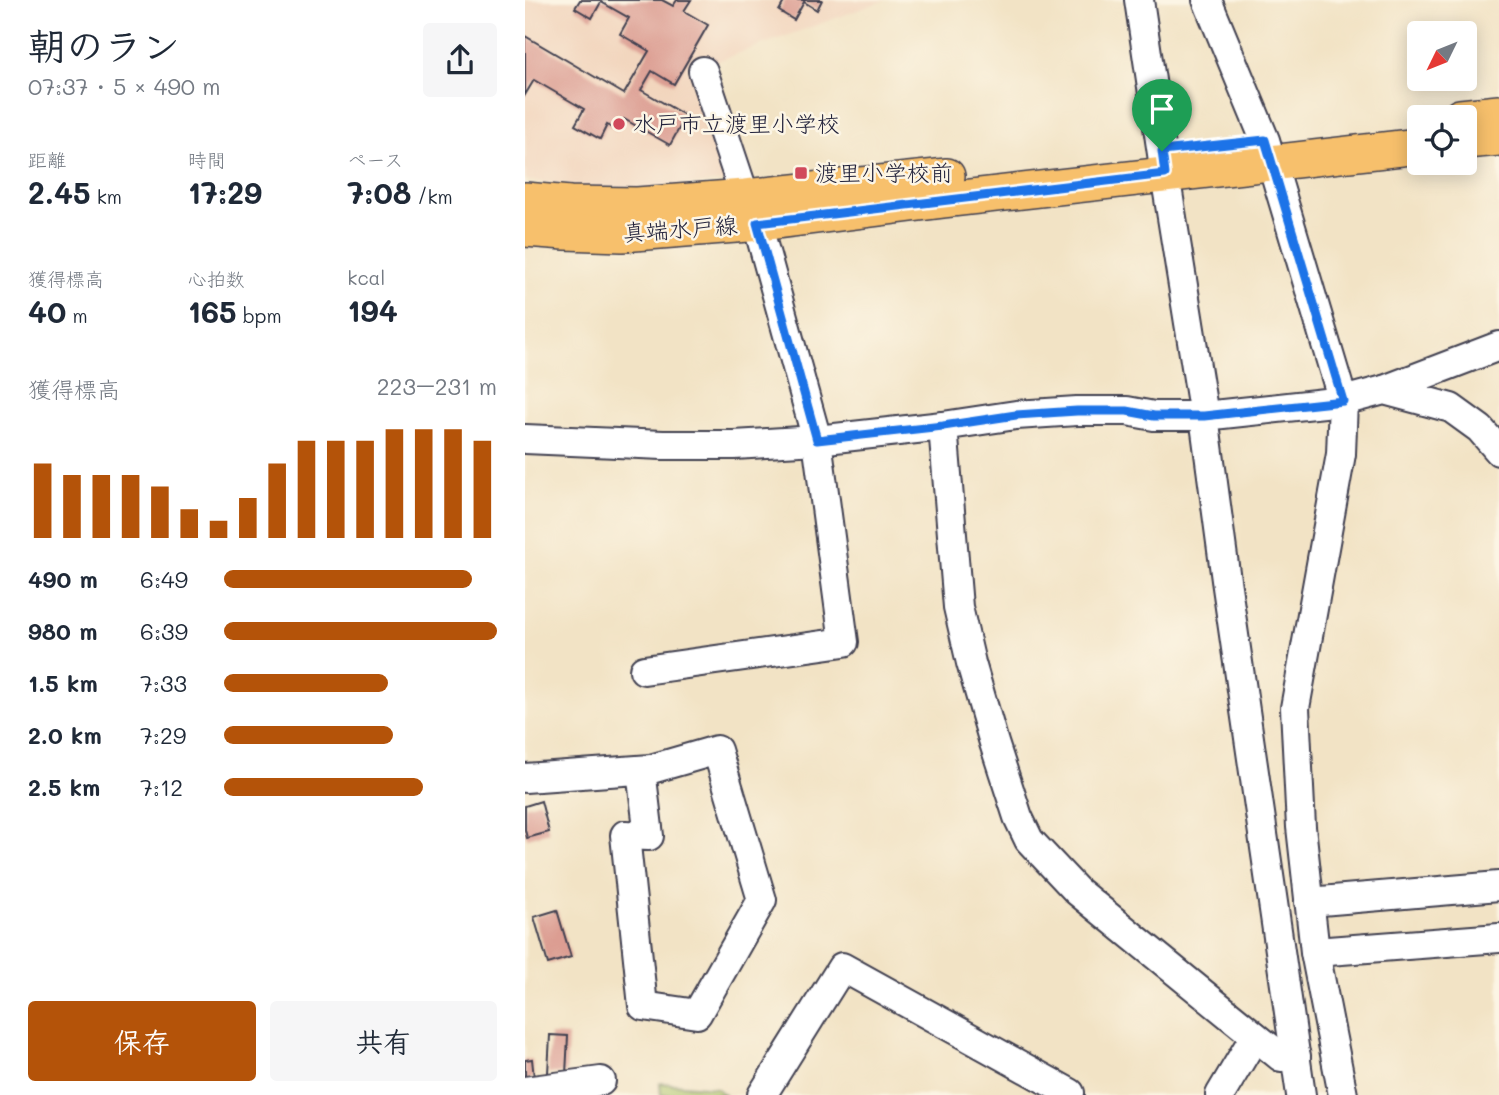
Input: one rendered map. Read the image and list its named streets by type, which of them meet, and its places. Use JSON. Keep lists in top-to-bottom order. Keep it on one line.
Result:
{"streets":{"main road":["真端水戸線"]},"places":{"other":["水戸市立渡里小学校"],"transit":["渡里小学校前"]},"north":"bottom left","page":{"heading":["朝のラン","07:37 · 5 × 490 m"],"stats":[["距離","2.45 km"],["時間","17:29"],["ペース","7:08 /km"],["獲得標高","40 m"],["心拍数","165 bpm"],["kcal","194"]],"chart":["獲得標高","223–231 m"],"list":[{"name":"490 m","note":"6:49"},{"name":"980 m","note":"6:39"},{"name":"1.5 km","note":"7:33"},{"name":"2.0 km","note":"7:29"},{"name":"2.5 km","note":"7:12"}],"buttons":["保存","共有"]}}
